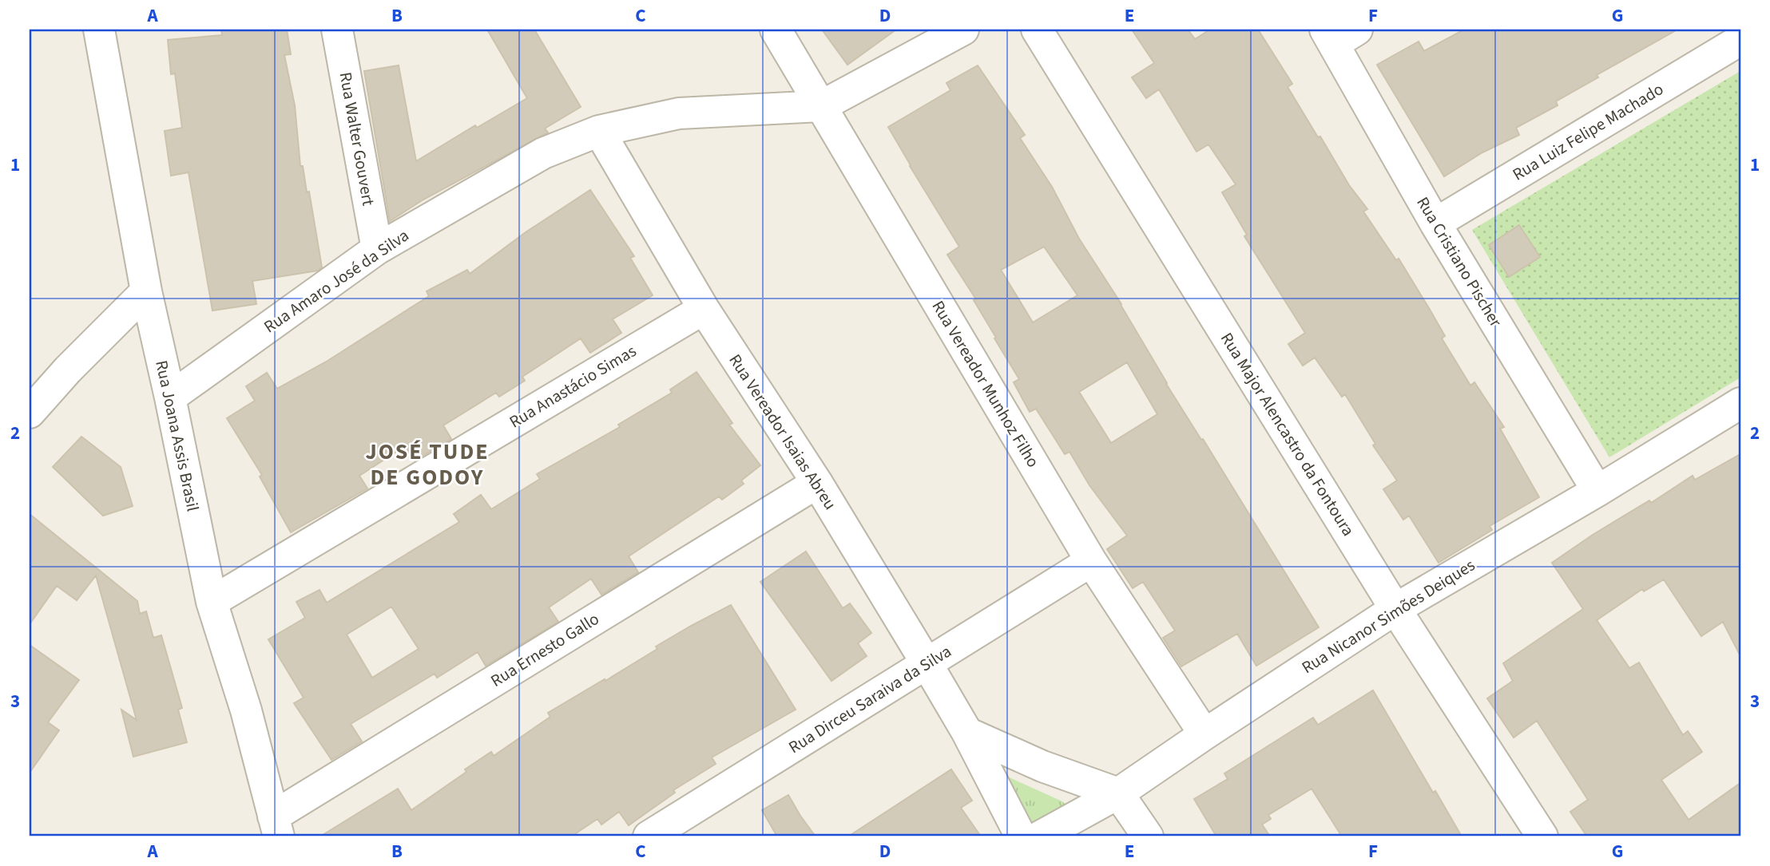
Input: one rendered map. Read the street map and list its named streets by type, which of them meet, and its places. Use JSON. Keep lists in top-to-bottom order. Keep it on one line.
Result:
{"streets":{"street":["Rua Luiz Felipe Machado","Rua Walter Gouvert","Rua Cristiano Pischer","Rua Amaro José da Silva","Rua Vereador Munhoz Filho","Rua Anastácio Simas","Rua Vereador Isaias Abreu","Rua Major Alencastro da Fontoura","Rua Joana Assis Brasil","Rua Nicanor Simões Deiques","Rua Ernesto Gallo","Rua Dirceu Saraiva da Silva"]},"crossings":[["Rua Luiz Felipe Machado","Rua Cristiano Pischer"],["Rua Walter Gouvert","Rua Amaro José da Silva"],["Rua Cristiano Pischer","Rua Nicanor Simões Deiques"],["Rua Amaro José da Silva","Rua Vereador Munhoz Filho"],["Rua Amaro José da Silva","Rua Vereador Isaias Abreu"],["Rua Amaro José da Silva","Rua Joana Assis Brasil"],["Rua Vereador Munhoz Filho","Rua Nicanor Simões Deiques"],["Rua Vereador Munhoz Filho","Rua Dirceu Saraiva da Silva"],["Rua Anastácio Simas","Rua Vereador Isaias Abreu"],["Rua Anastácio Simas","Rua Joana Assis Brasil"],["Rua Vereador Isaias Abreu","Rua Ernesto Gallo"],["Rua Vereador Isaias Abreu","Rua Dirceu Saraiva da Silva"],["Rua Major Alencastro da Fontoura","Rua Nicanor Simões Deiques"],["Rua Joana Assis Brasil","Rua Ernesto Gallo"]],"districts":["JOSÉ TUDE DE GODOY"],"grid":{"columns":["A","B","C","D","E","F","G"],"rows":["1","2","3"]}}
